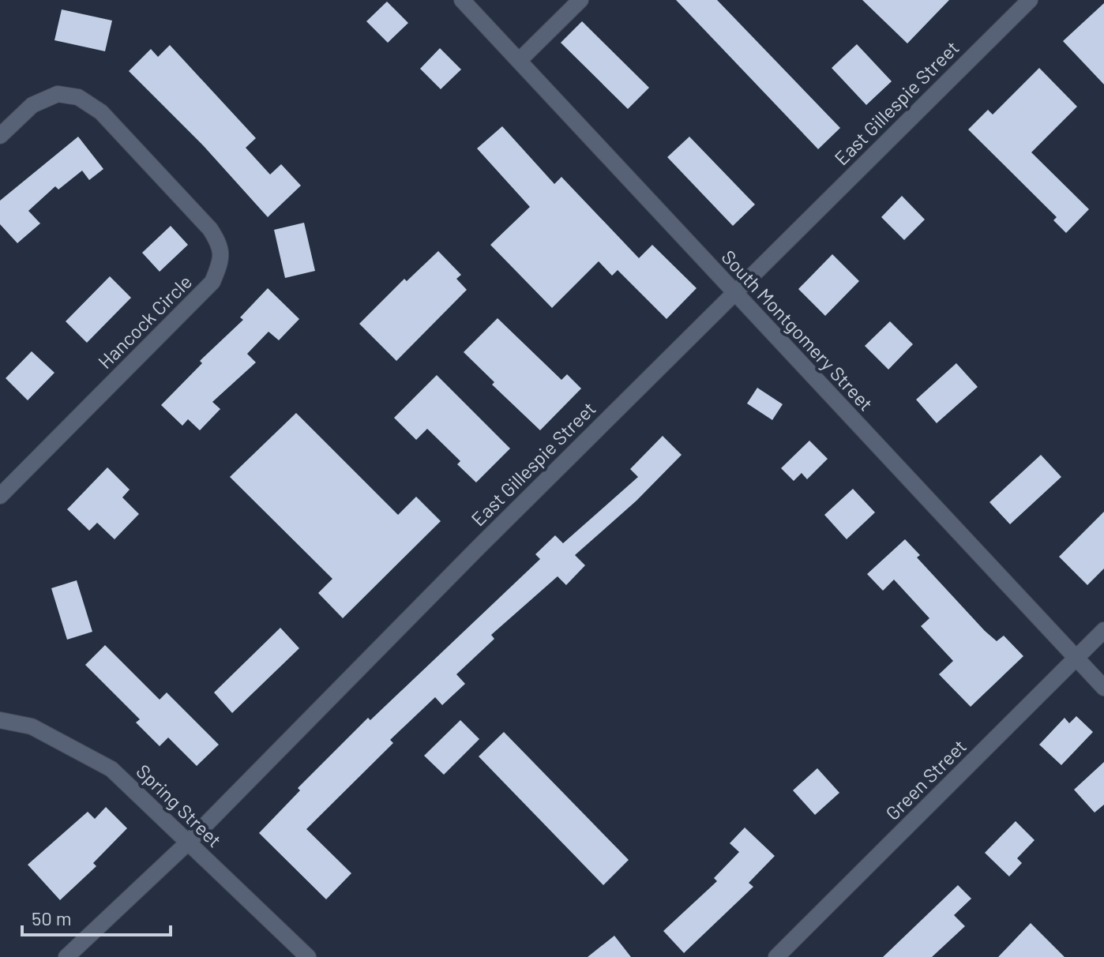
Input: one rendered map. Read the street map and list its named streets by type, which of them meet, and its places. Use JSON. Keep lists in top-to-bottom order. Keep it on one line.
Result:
{"streets":{"street":["East Gillespie Street","Hancock Circle","South Montgomery Street","Green Street","Spring Street"]},"crossings":[["East Gillespie Street","South Montgomery Street"],["East Gillespie Street","Spring Street"],["South Montgomery Street","Green Street"]],"scale_bar":"50 m"}
